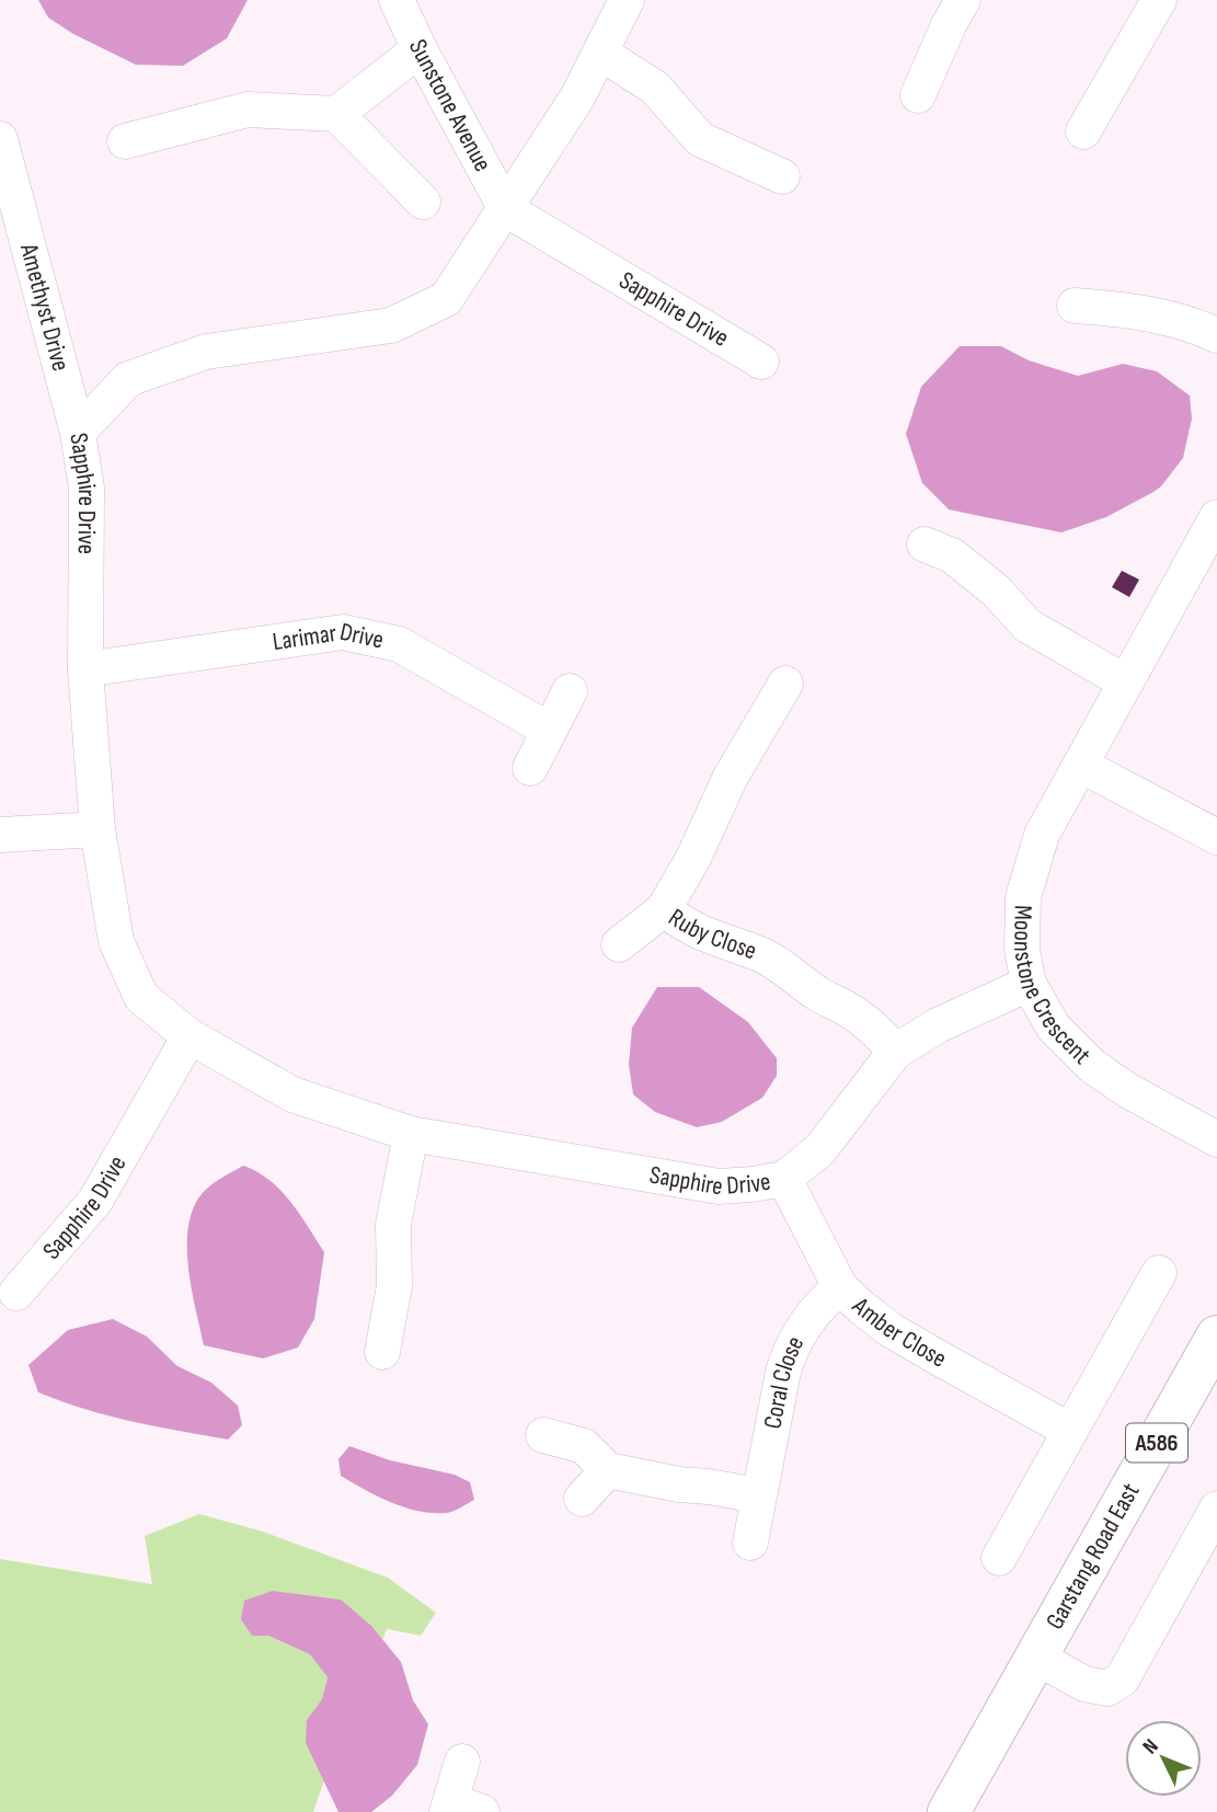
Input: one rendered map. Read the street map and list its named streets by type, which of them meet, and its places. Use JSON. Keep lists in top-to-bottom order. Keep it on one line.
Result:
{"streets":{"main road":["A586","Garstang Road East"],"street":["Sunstone Avenue","Amethyst Drive","Sapphire Drive","Larimar Drive","Ruby Close","Moonstone Crescent","Amber Close","Coral Close"]},"crossings":[["Sunstone Avenue","Sapphire Drive"],["Amethyst Drive","Sapphire Drive"],["Sapphire Drive","Larimar Drive"],["Sapphire Drive","Ruby Close"],["Sapphire Drive","Moonstone Crescent"],["Sapphire Drive","Amber Close"],["Amber Close","Coral Close"]],"north":"top left"}
